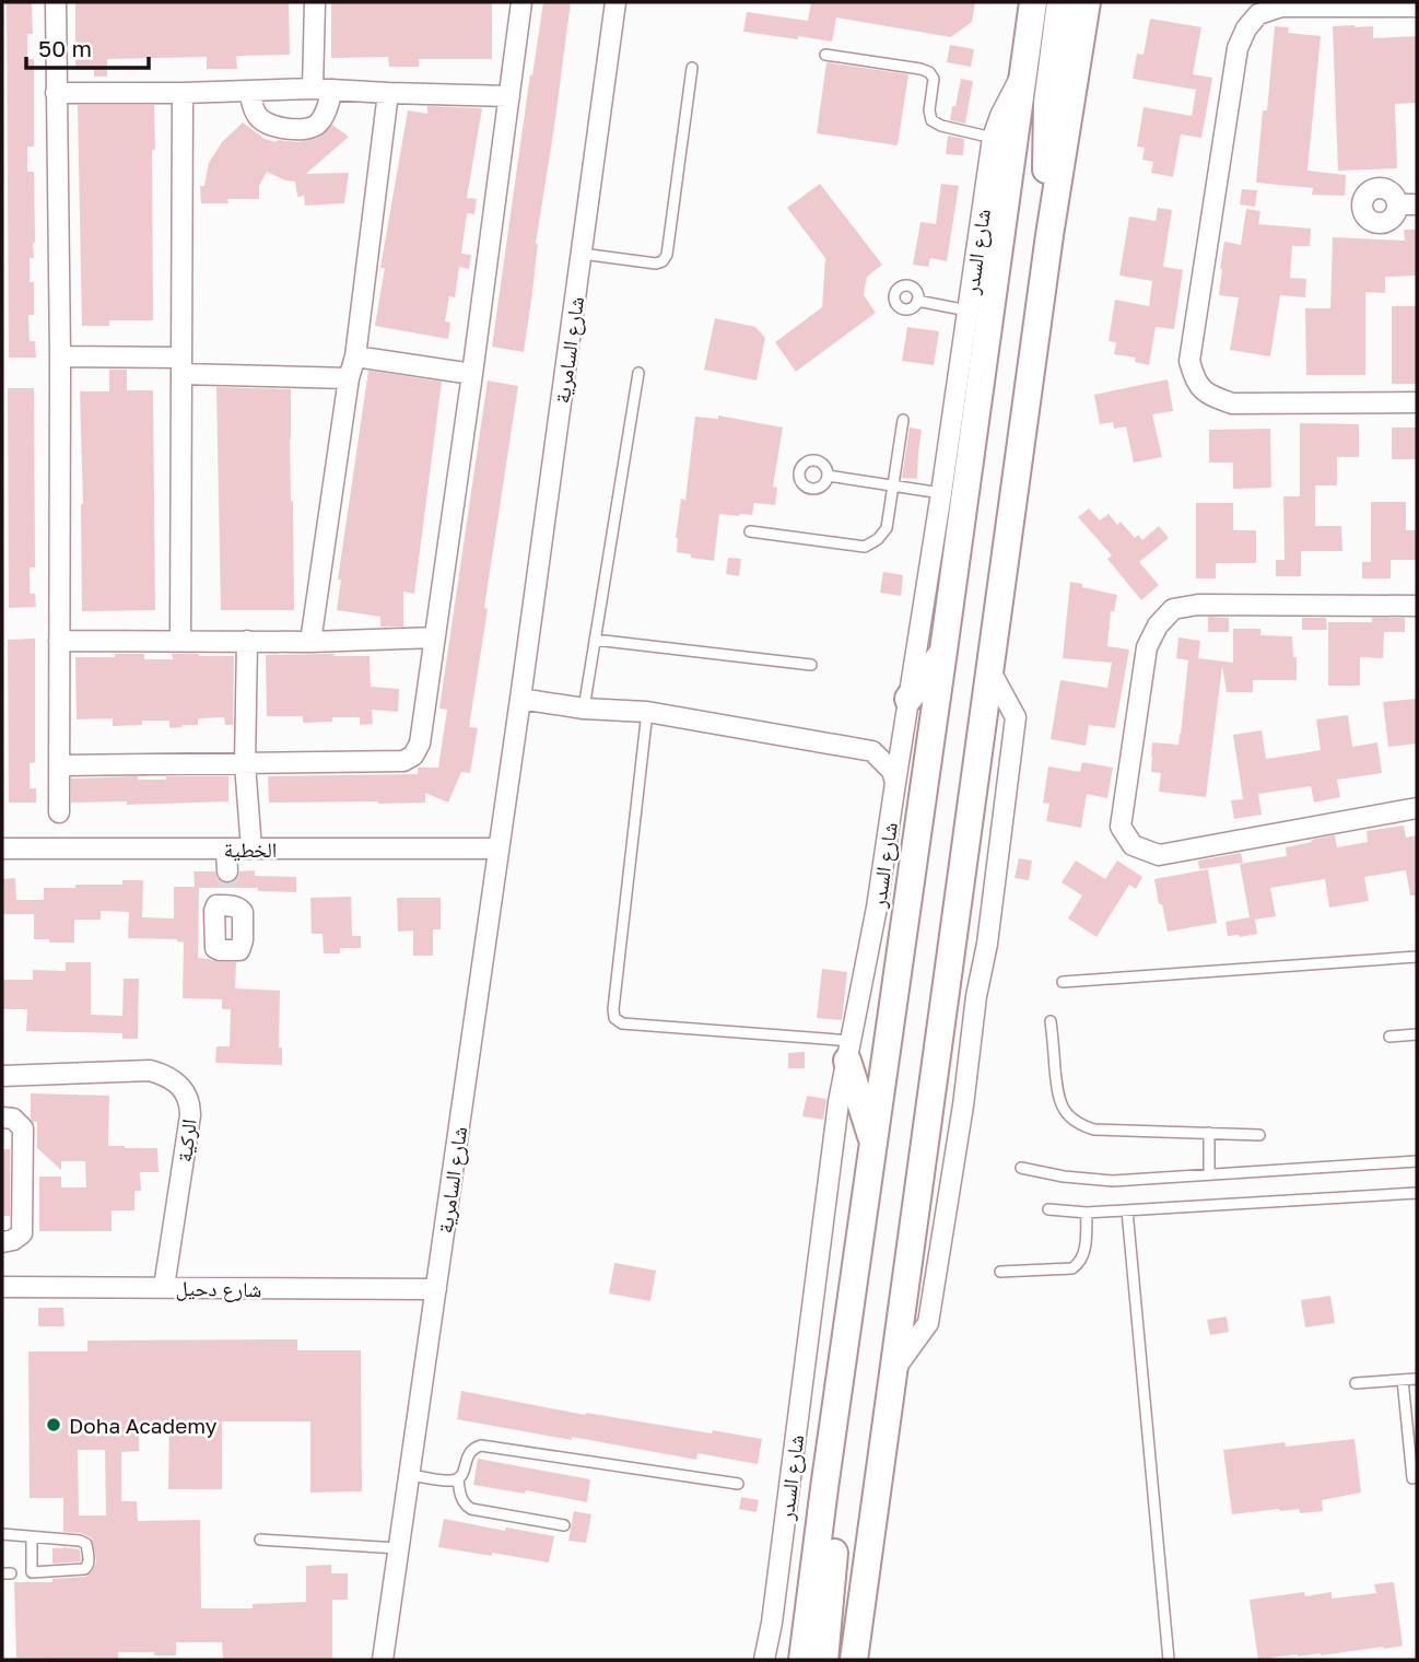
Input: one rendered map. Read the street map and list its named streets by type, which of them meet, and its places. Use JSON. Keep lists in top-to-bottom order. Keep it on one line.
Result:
{"streets":{"main road":["شارع السدر"],"street":["شارع السامرية","الخطية","الركية","شارع دحيل"]},"crossings":[["شارع السامرية","الخطية"],["شارع السامرية","شارع دحيل"],["الركية","شارع دحيل"]],"places":["Doha Academy"],"scale_bar":"50 m"}
